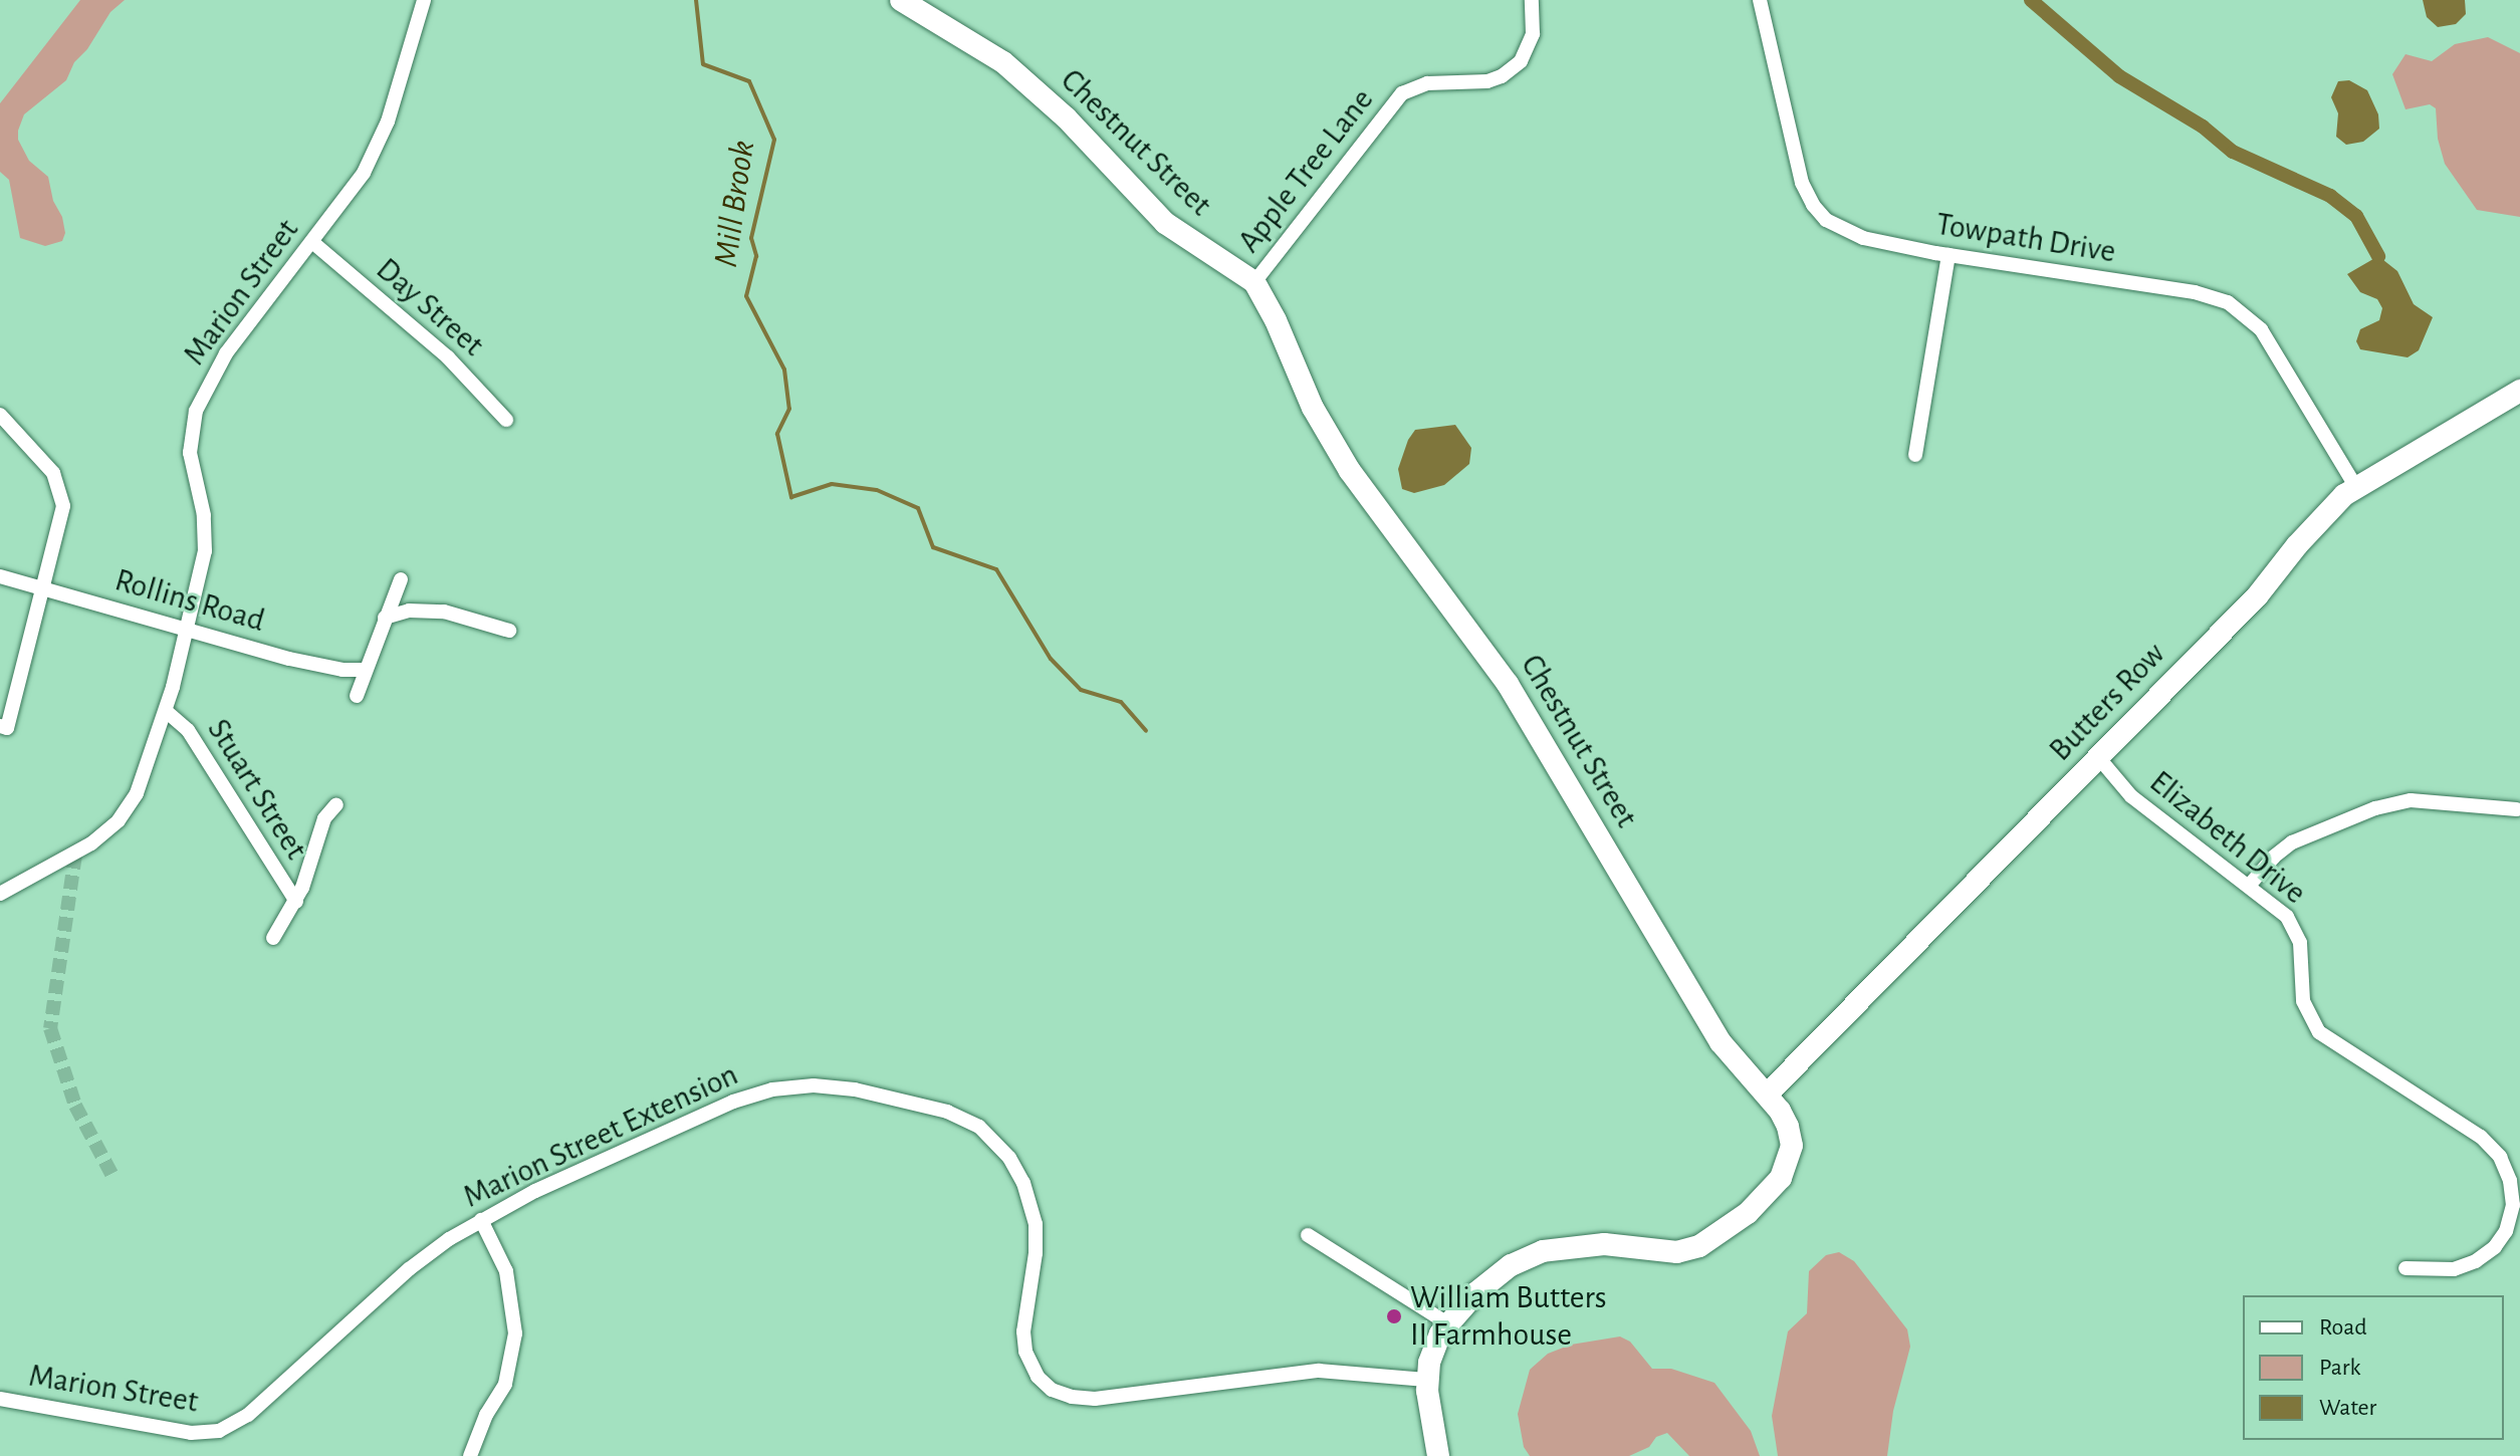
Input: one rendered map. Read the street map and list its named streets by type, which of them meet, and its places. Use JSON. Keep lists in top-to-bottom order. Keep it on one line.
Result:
{"streets":{"street":["Chestnut Street","Apple Tree Lane","Towpath Drive","Marion Street","Day Street","Rollins Road","Butters Row","Stuart Street","Elizabeth Drive","Marion Street Extension"]},"crossings":[["Chestnut Street","Apple Tree Lane"],["Chestnut Street","Butters Row"],["Chestnut Street","Marion Street Extension"],["Towpath Drive","Butters Row"],["Marion Street","Day Street"],["Marion Street","Rollins Road"],["Marion Street","Stuart Street"],["Marion Street","Marion Street Extension"],["Butters Row","Elizabeth Drive"]],"water":["Mill Brook"],"places":["William Butters II Farmhouse"],"legend":["Road","Park","Water"]}
